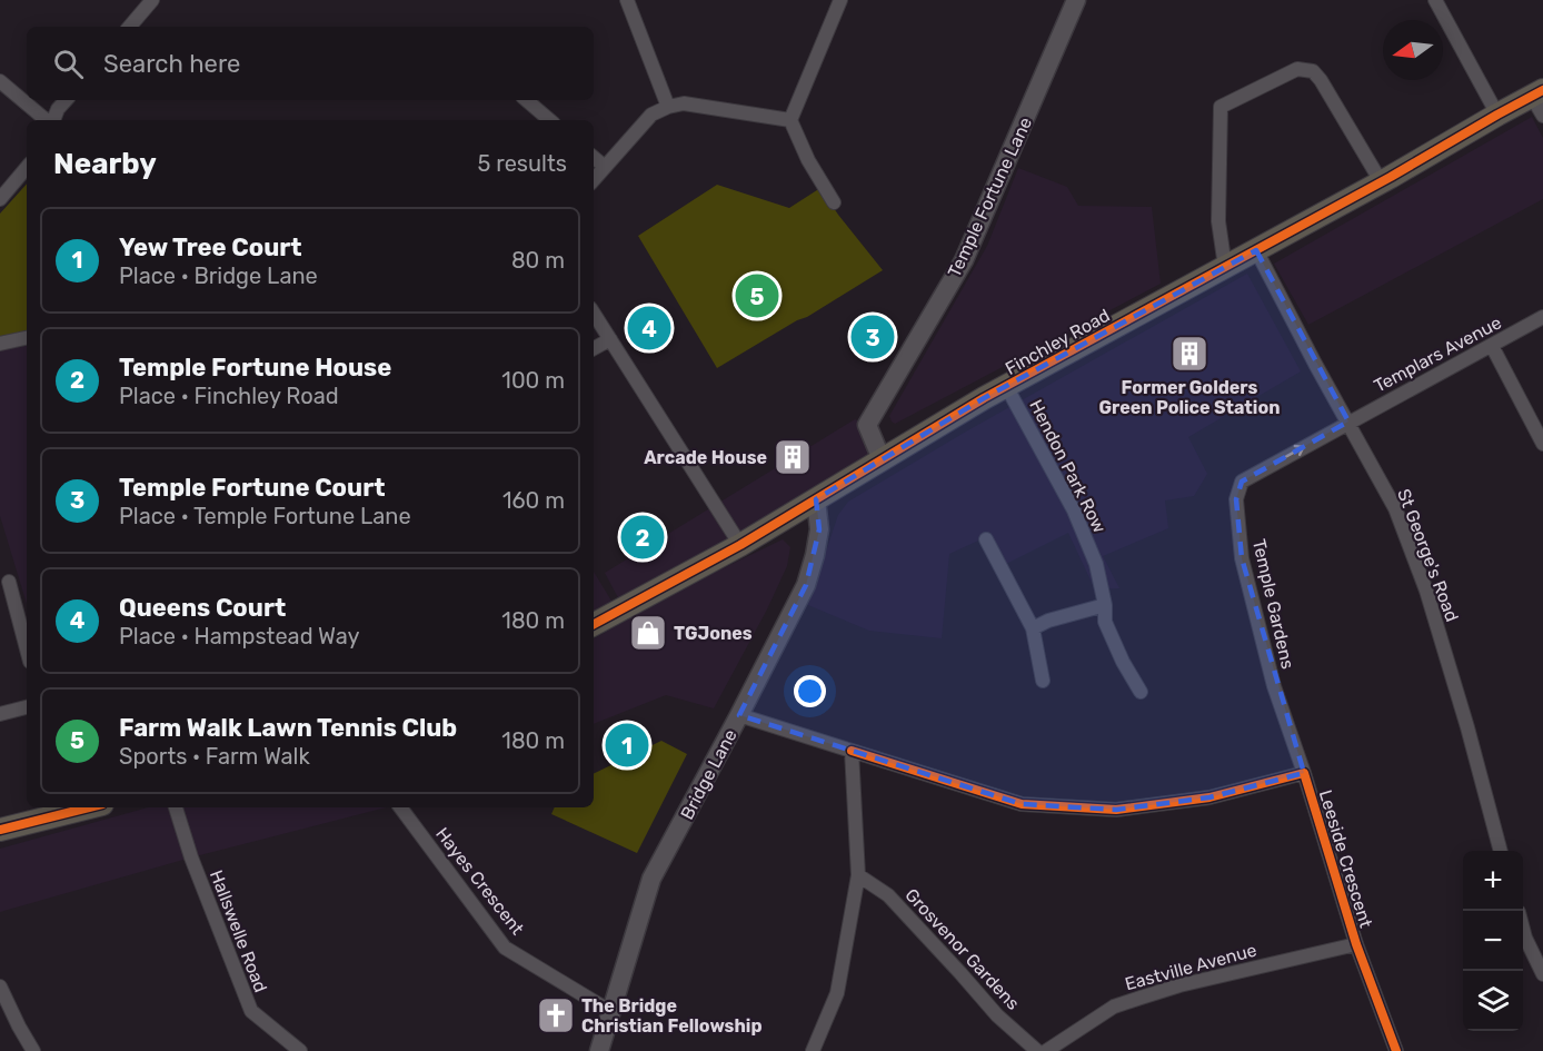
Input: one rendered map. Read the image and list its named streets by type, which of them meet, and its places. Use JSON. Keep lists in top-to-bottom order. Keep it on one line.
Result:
{"streets":{"main road":["Finchley Road"],"street":["Temple Fortune Lane","Templars Avenue","Hendon Park Row","St George's Road","Temple Gardens","Bridge Lane","Leeside Crescent","Hayes Crescent","Hallswelle Road","Grosvenor Gardens","Eastville Avenue"]},"crossings":[["Temple Fortune Lane","Finchley Road"],["Finchley Road","Hendon Park Row"],["Finchley Road","St George's Road"],["Finchley Road","Bridge Lane"],["Templars Avenue","St George's Road"],["Templars Avenue","Temple Gardens"],["St George's Road","Temple Gardens"],["Temple Gardens","Leeside Crescent"],["Bridge Lane","Leeside Crescent"],["Bridge Lane","Hayes Crescent"],["Leeside Crescent","Eastville Avenue"]],"one_way":["Temple Gardens"],"places":{"building":["Former Golders Green Police Station","Arcade House"],"shop":["TGJones"],"church":["The Bridge Christian Fellowship"]},"north":"left","page":{"search":"Search here","heading":["Nearby","5 results"],"list":[{"mark":"1","name":"Yew Tree Court","note":"Place · Bridge Lane","value":"80 m"},{"mark":"2","name":"Temple Fortune House","note":"Place · Finchley Road","value":"100 m"},{"mark":"3","name":"Temple Fortune Court","note":"Place · Temple Fortune Lane","value":"160 m"},{"mark":"4","name":"Queens Court","note":"Place · Hampstead Way","value":"180 m"},{"mark":"5","name":"Farm Walk Lawn Tennis Club","note":"Sports · Farm Walk","value":"180 m"}],"pins":["5","4","3","2","1"],"map_buttons":["+","−"]}}
